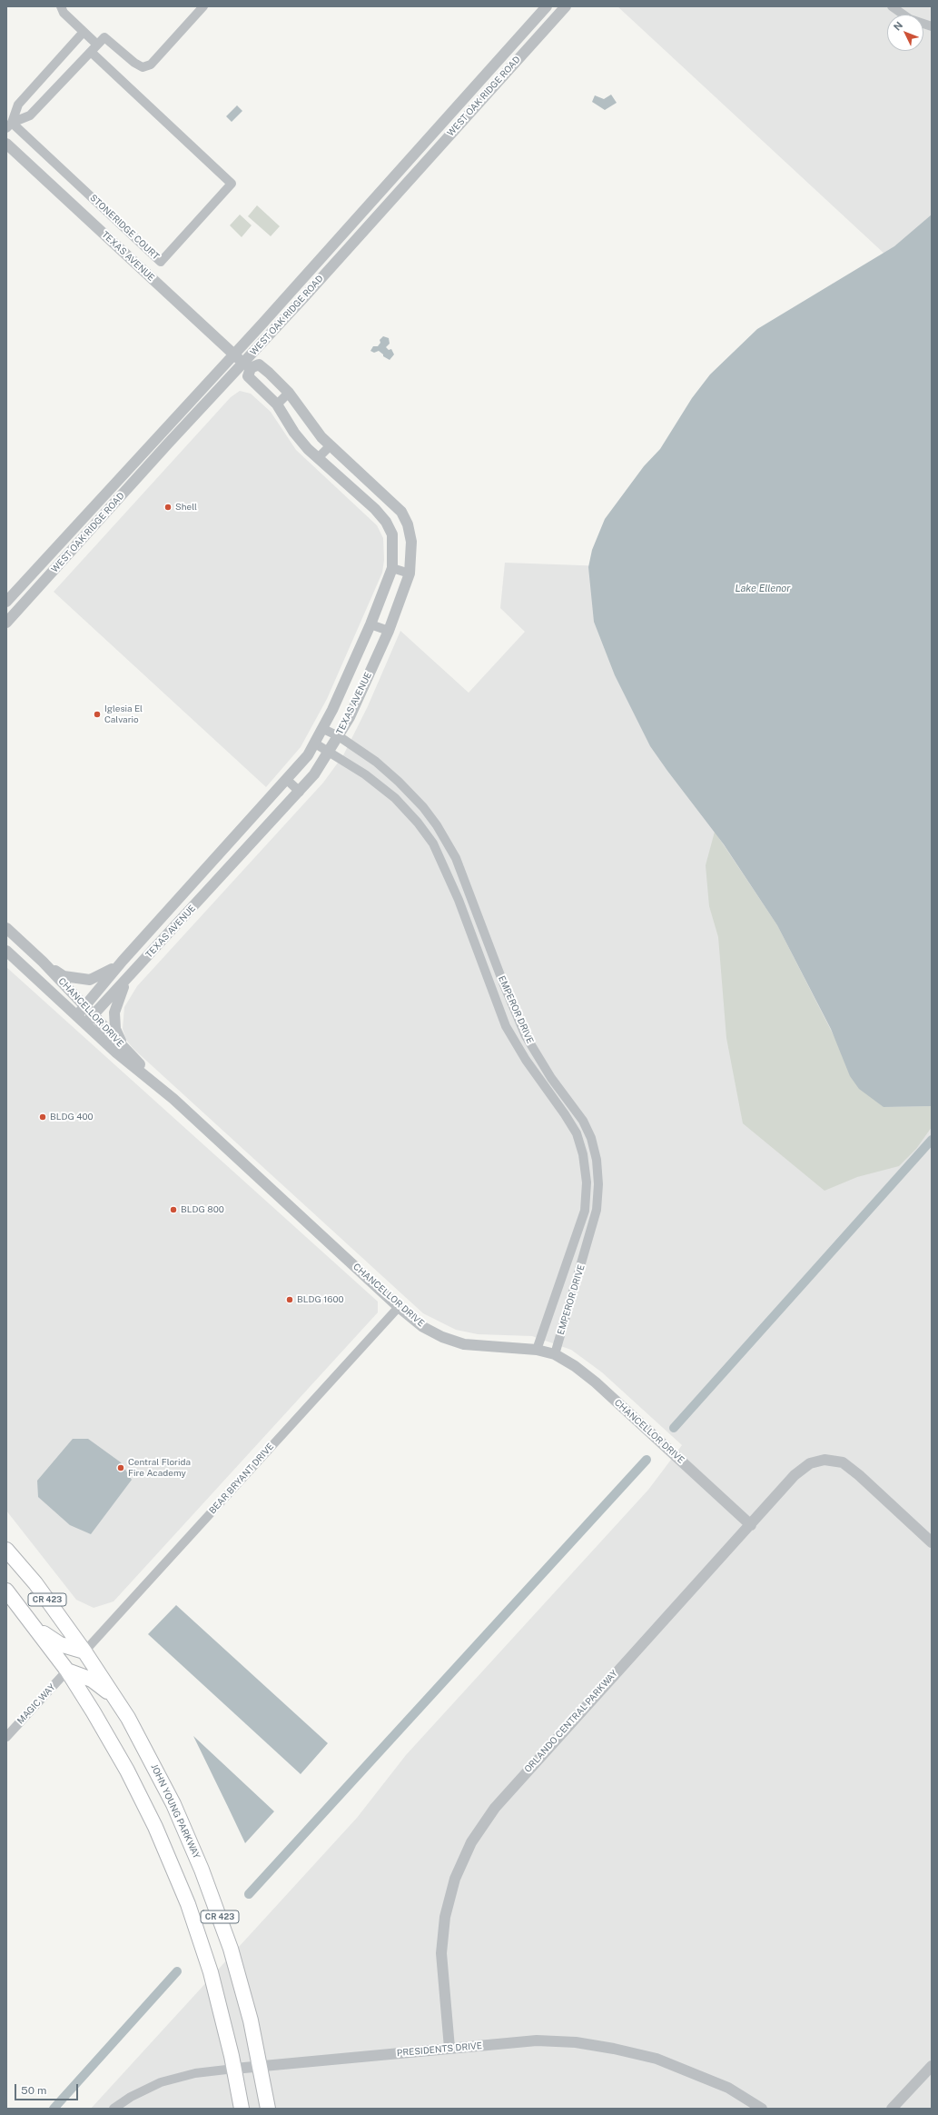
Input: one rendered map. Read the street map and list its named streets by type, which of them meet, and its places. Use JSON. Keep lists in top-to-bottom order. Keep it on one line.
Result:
{"streets":{"highway":["CR 423","JOHN YOUNG PARKWAY"],"street":["WEST OAK RIDGE ROAD","STONERIDGE COURT","TEXAS AVENUE","EMPEROR DRIVE","CHANCELLOR DRIVE","BEAR BRYANT DRIVE","MAGIC WAY","ORLANDO CENTRAL PARKWAY","PRESIDENTS DRIVE"]},"crossings":[["WEST OAK RIDGE ROAD","TEXAS AVENUE"],["TEXAS AVENUE","EMPEROR DRIVE"],["TEXAS AVENUE","CHANCELLOR DRIVE"],["EMPEROR DRIVE","CHANCELLOR DRIVE"],["CHANCELLOR DRIVE","BEAR BRYANT DRIVE"],["CHANCELLOR DRIVE","ORLANDO CENTRAL PARKWAY"],["BEAR BRYANT DRIVE","JOHN YOUNG PARKWAY"],["CR 423","MAGIC WAY"],["CR 423","PRESIDENTS DRIVE"],["ORLANDO CENTRAL PARKWAY","PRESIDENTS DRIVE"],["JOHN YOUNG PARKWAY","PRESIDENTS DRIVE"]],"water":["Lake Ellenor"],"places":["Shell","Iglesia El Calvario","BLDG 400","BLDG 800","BLDG 1600","Central Florida Fire Academy"],"scale_bar":"50 m","north":"top left"}
